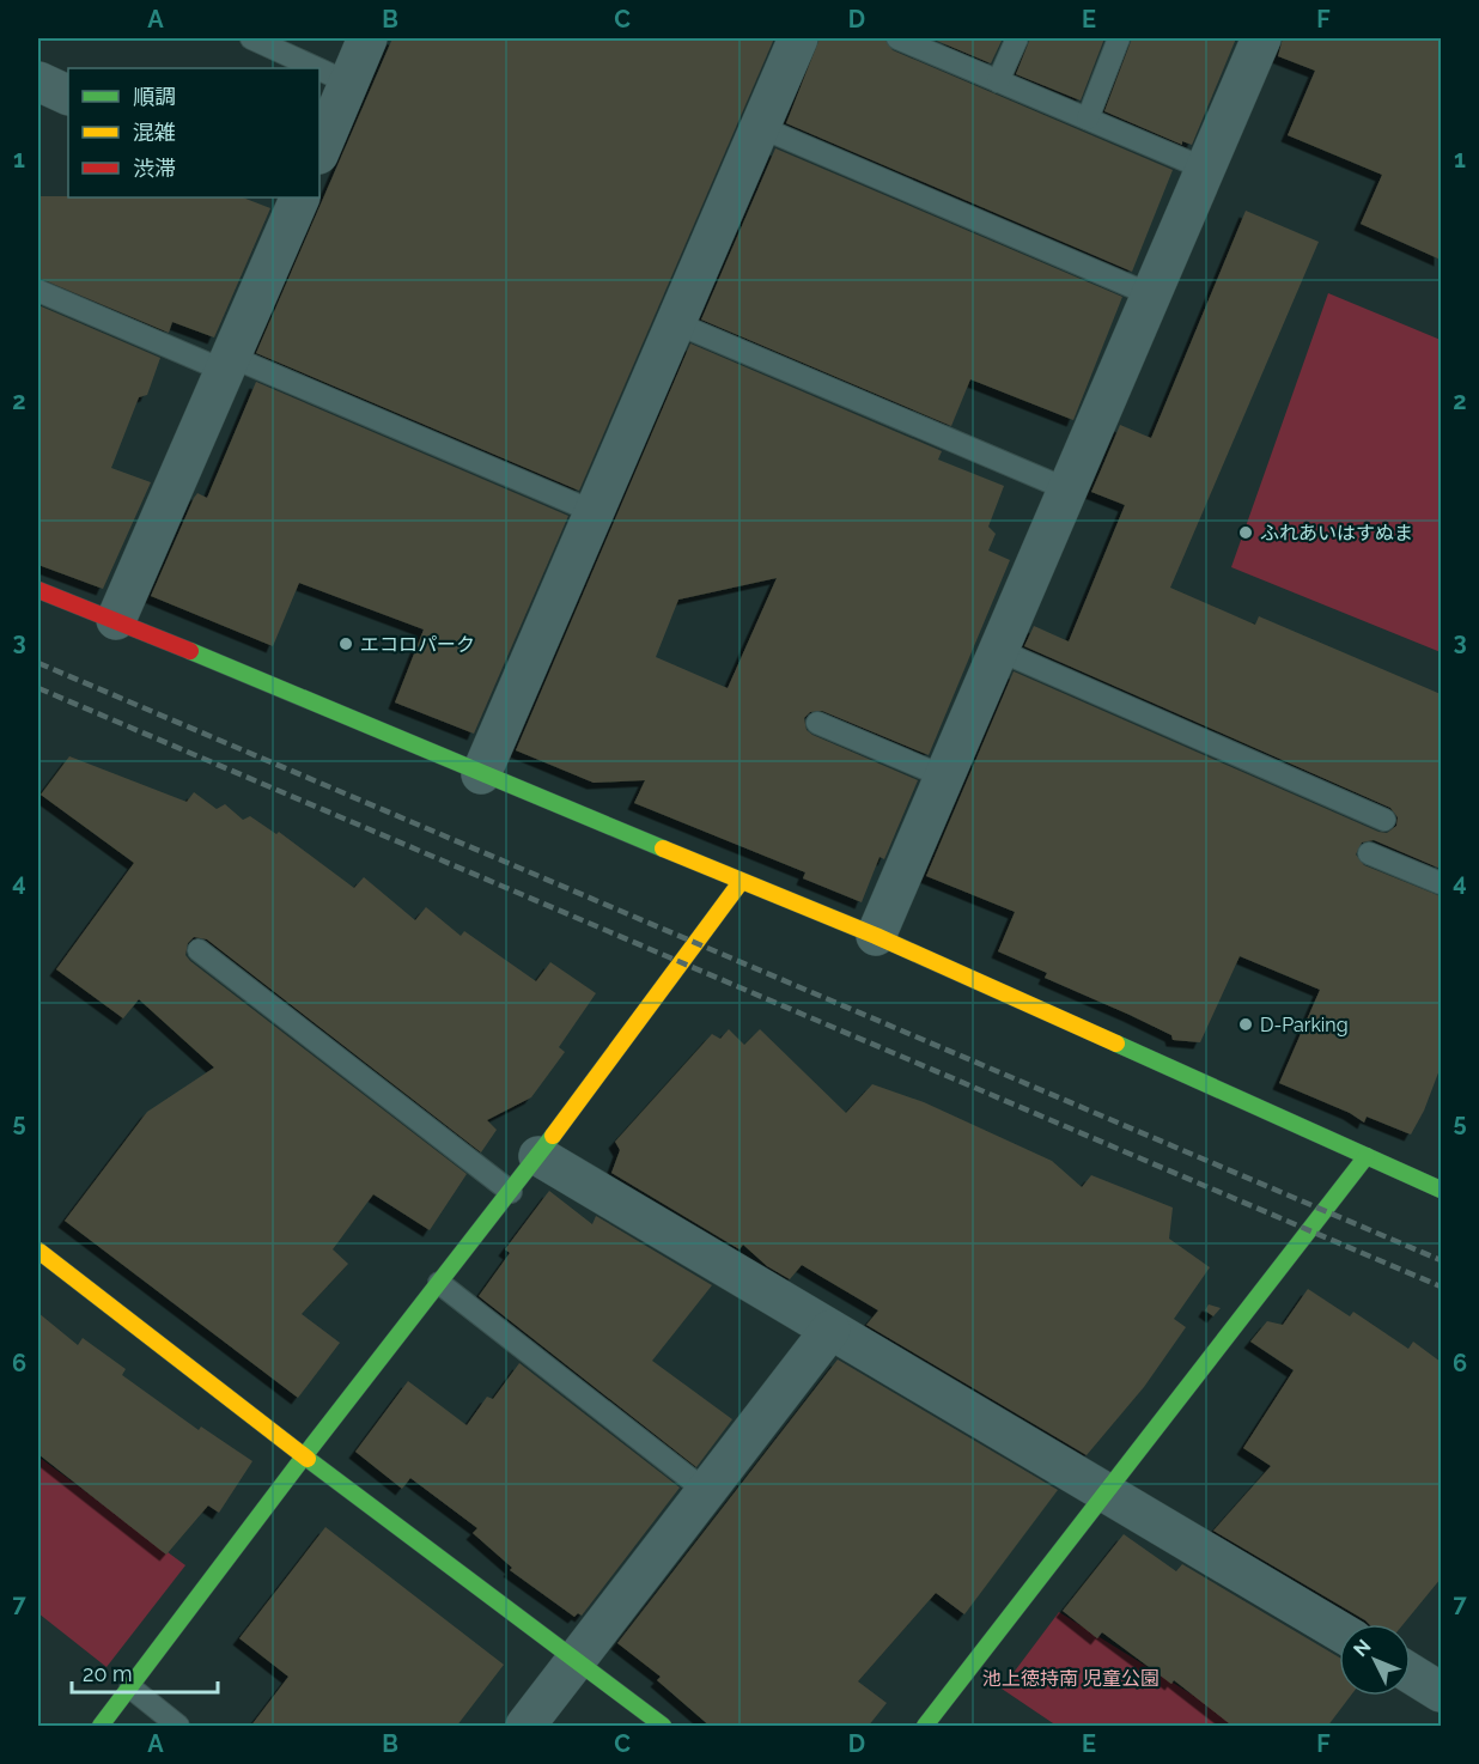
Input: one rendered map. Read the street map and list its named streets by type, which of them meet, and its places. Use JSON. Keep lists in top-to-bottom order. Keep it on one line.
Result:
{"parks":["池上徳持南 児童公園"],"places":["ふれあいはすぬま","エコロパーク","D-Parking"],"legend":["順調","混雑","渋滞"],"scale_bar":"20 m","north":"top left","grid":{"columns":["A","B","C","D","E","F"],"rows":["1","2","3","4","5","6","7"]}}
